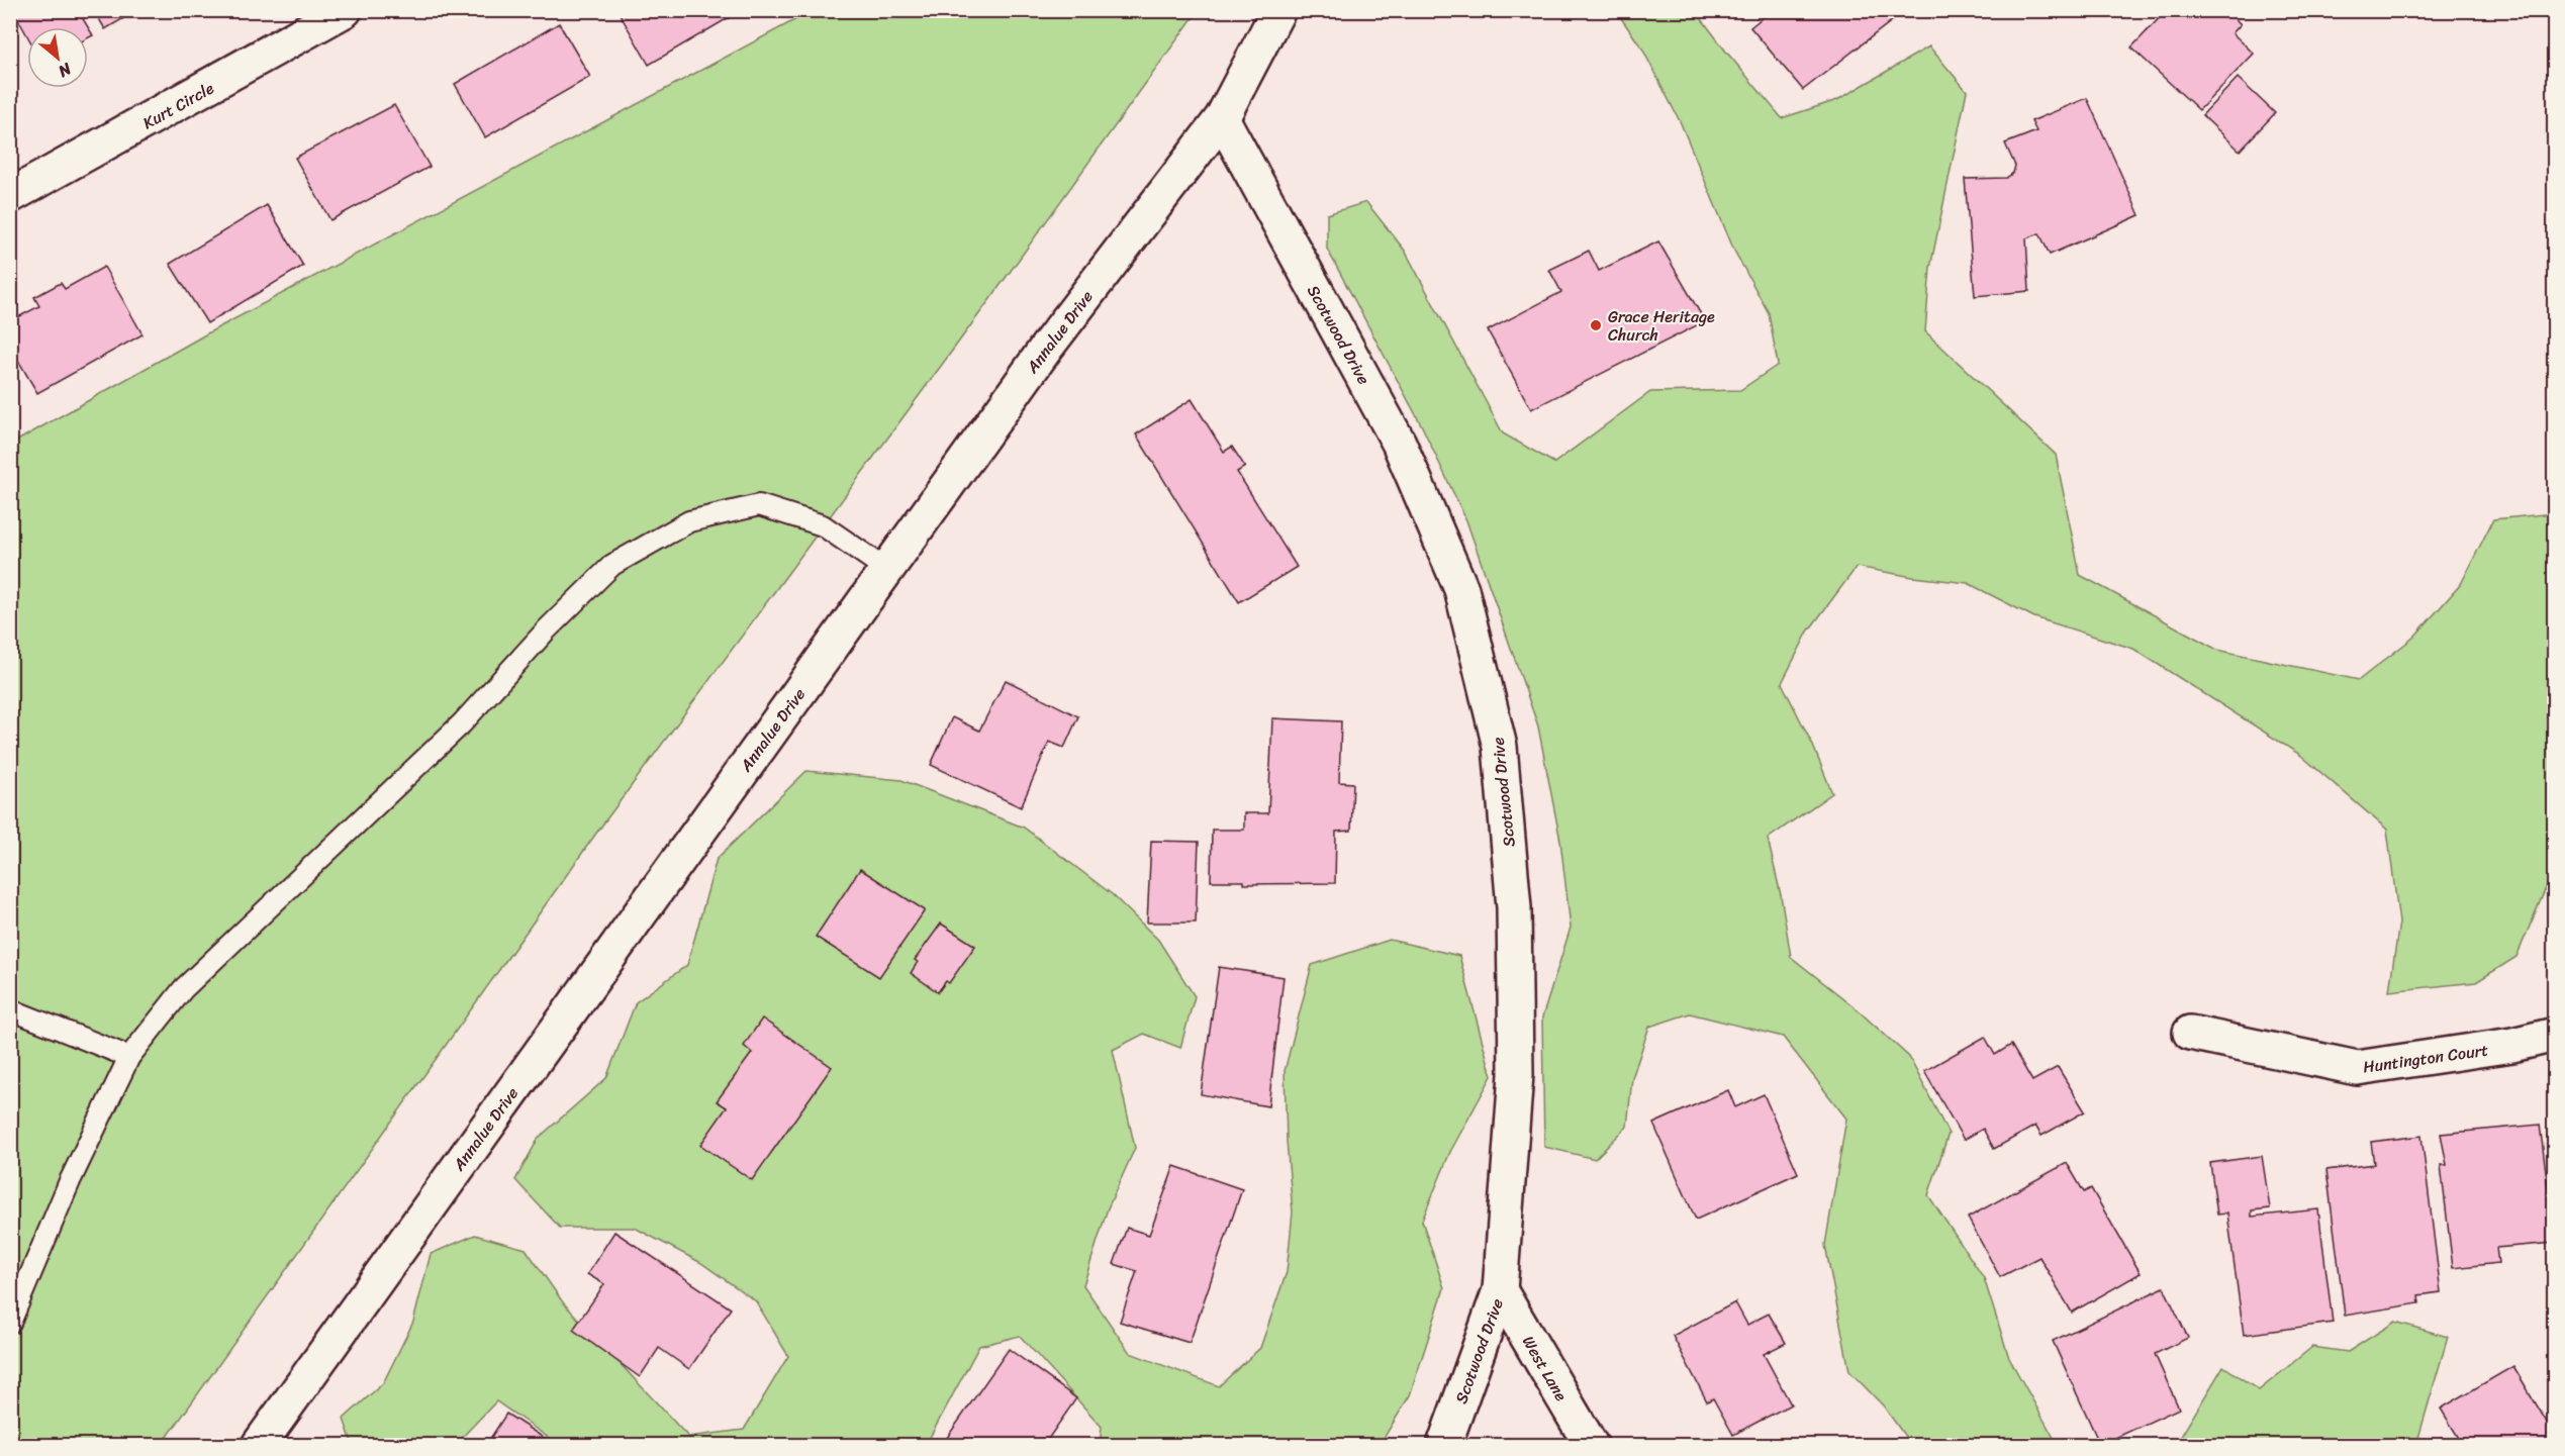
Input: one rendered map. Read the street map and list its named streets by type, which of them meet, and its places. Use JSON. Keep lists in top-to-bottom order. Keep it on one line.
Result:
{"streets":{"street":["Kurt Circle","Annalue Drive","Scotwood Drive","Huntington Court","West Lane"]},"crossings":[["Annalue Drive","Scotwood Drive"],["Scotwood Drive","West Lane"]],"places":["Grace Heritage Church"],"north":"bottom right"}
